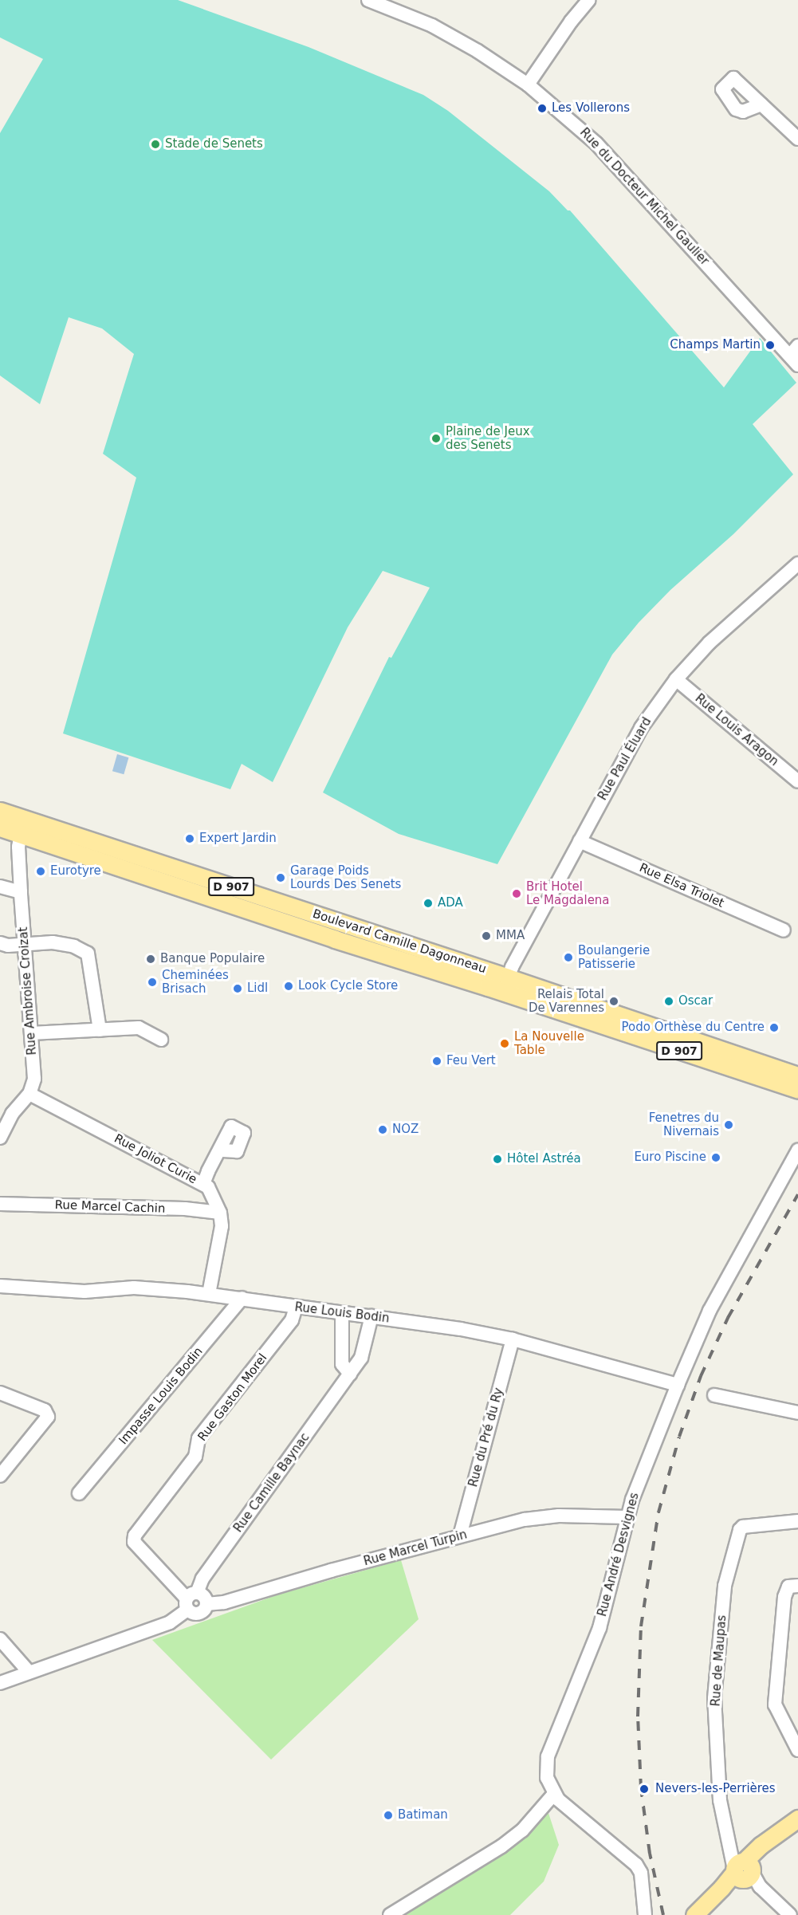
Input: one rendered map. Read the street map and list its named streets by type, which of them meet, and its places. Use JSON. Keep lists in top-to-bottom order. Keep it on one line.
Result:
{"streets":{"main road":["D 907","Boulevard Camille Dagonneau"],"street":["Rue du Docteur Michel Gaulier","Rue Louis Aragon","Rue Paul Éluard","Rue Elsa Triolet","Rue Ambroise Croizat","Rue Joliot Curie","Rue Marcel Cachin","Rue Louis Bodin","Impasse Louis Bodin","Rue Gaston Morel","Rue du Pré du Ry","Rue Camille Baynac","Rue Marcel Turpin","Rue André Desvignes","Rue de Maupas"]},"crossings":[["Rue Louis Aragon","Rue Paul Éluard"],["Rue Paul Éluard","Rue Elsa Triolet"],["Rue Paul Éluard","Boulevard Camille Dagonneau"],["Boulevard Camille Dagonneau","Rue Ambroise Croizat"],["Rue Ambroise Croizat","Rue Joliot Curie"],["Rue Joliot Curie","Rue Marcel Cachin"],["Rue Joliot Curie","Rue Louis Bodin"],["Rue Louis Bodin","Impasse Louis Bodin"],["Rue Louis Bodin","Rue Gaston Morel"],["Rue Louis Bodin","Rue du Pré du Ry"],["Rue Louis Bodin","Rue Camille Baynac"],["Rue Louis Bodin","Rue André Desvignes"],["Rue Gaston Morel","Rue Camille Baynac"],["Rue Gaston Morel","Rue Marcel Turpin"],["Rue du Pré du Ry","Rue Marcel Turpin"],["Rue Camille Baynac","Rue Marcel Turpin"],["Rue Marcel Turpin","Rue André Desvignes"]],"places":["Les Vollerons","Stade de Senets","Champs Martin","Plaine de Jeux des Senets","Expert Jardin","Eurotyre","Garage Poids Lourds Des Senets","Brit Hotel Le Magdalena","ADA","MMA","Boulangerie Patisserie","Banque Populaire","Cheminées Brisach","Look Cycle Store","Lidl","Relais Total De Varennes","Oscar","Podo Orthèse du Centre","La Nouvelle Table","Feu Vert","Fenetres du Nivernais","NOZ","Euro Piscine","Hôtel Astréa","Nevers-les-Perrières","Batiman"]}
